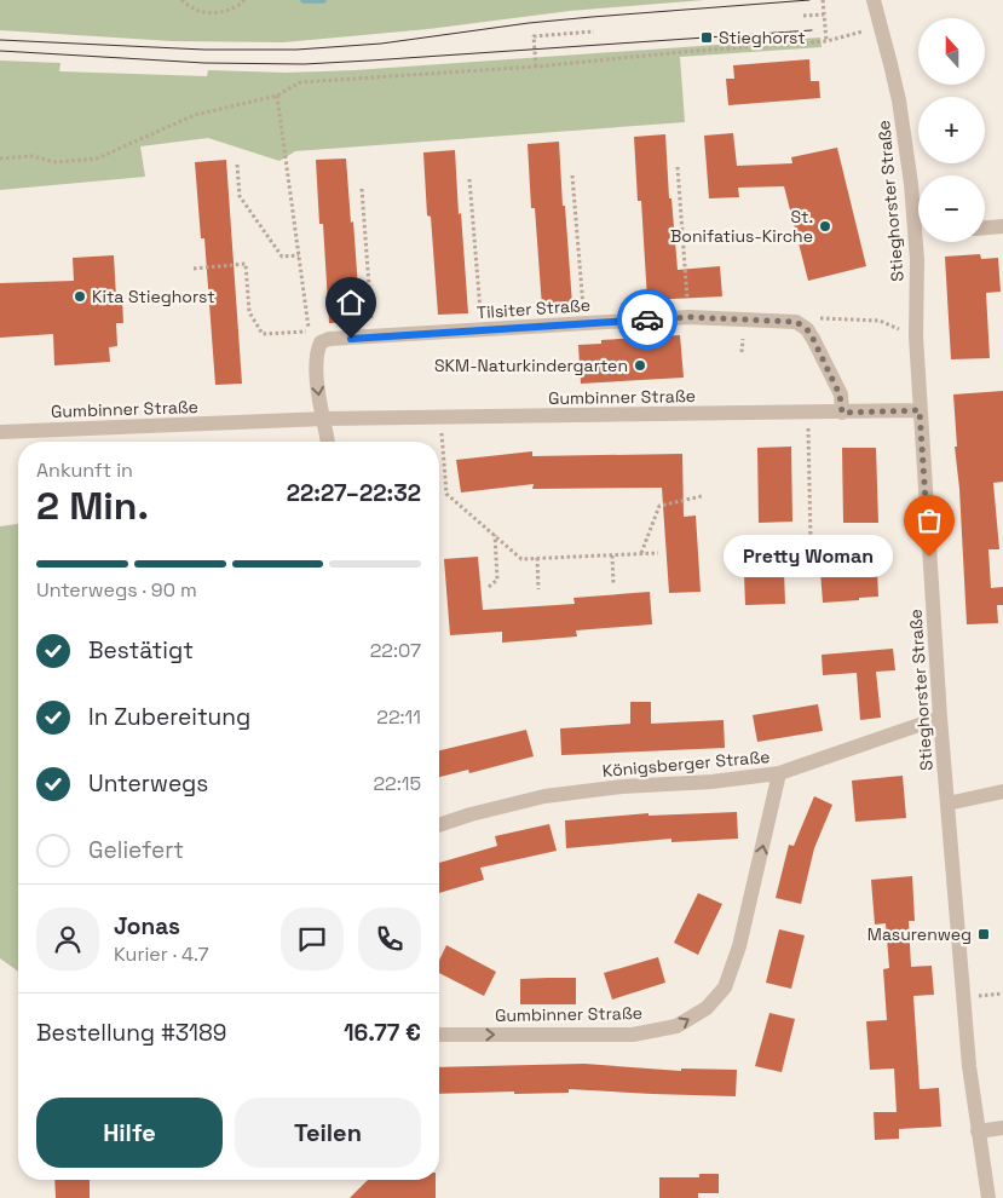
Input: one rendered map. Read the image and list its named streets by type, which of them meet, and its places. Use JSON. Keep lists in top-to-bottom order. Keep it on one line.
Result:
{"streets":{"street":["Stieghorster Straße","Tilsiter Straße","Gumbinner Straße","Königsberger Straße"]},"crossings":[["Stieghorster Straße","Gumbinner Straße"],["Stieghorster Straße","Königsberger Straße"],["Tilsiter Straße","Gumbinner Straße"],["Gumbinner Straße","Königsberger Straße"]],"places":{"transit":["Stieghorst","Masurenweg"],"other":["St. Bonifatius-Kirche","Kita Stieghorst","SKM-Naturkindergarten","Pretty Woman"]},"north":"top","page":{"map_buttons":["+","−"],"heading":["2 Min.","Ankunft in","22:27–22:32"],"panel":["Jonas","Kurier · 4.7","Bestellung #3189","16.77 €"],"bubble":"Pretty Woman","bar":"Unterwegs · 90 m","list":[["Bestätigt","22:07"],["In Zubereitung","22:11"],["Unterwegs","22:15"],"Geliefert"],"buttons":["Hilfe","Teilen"]}}
